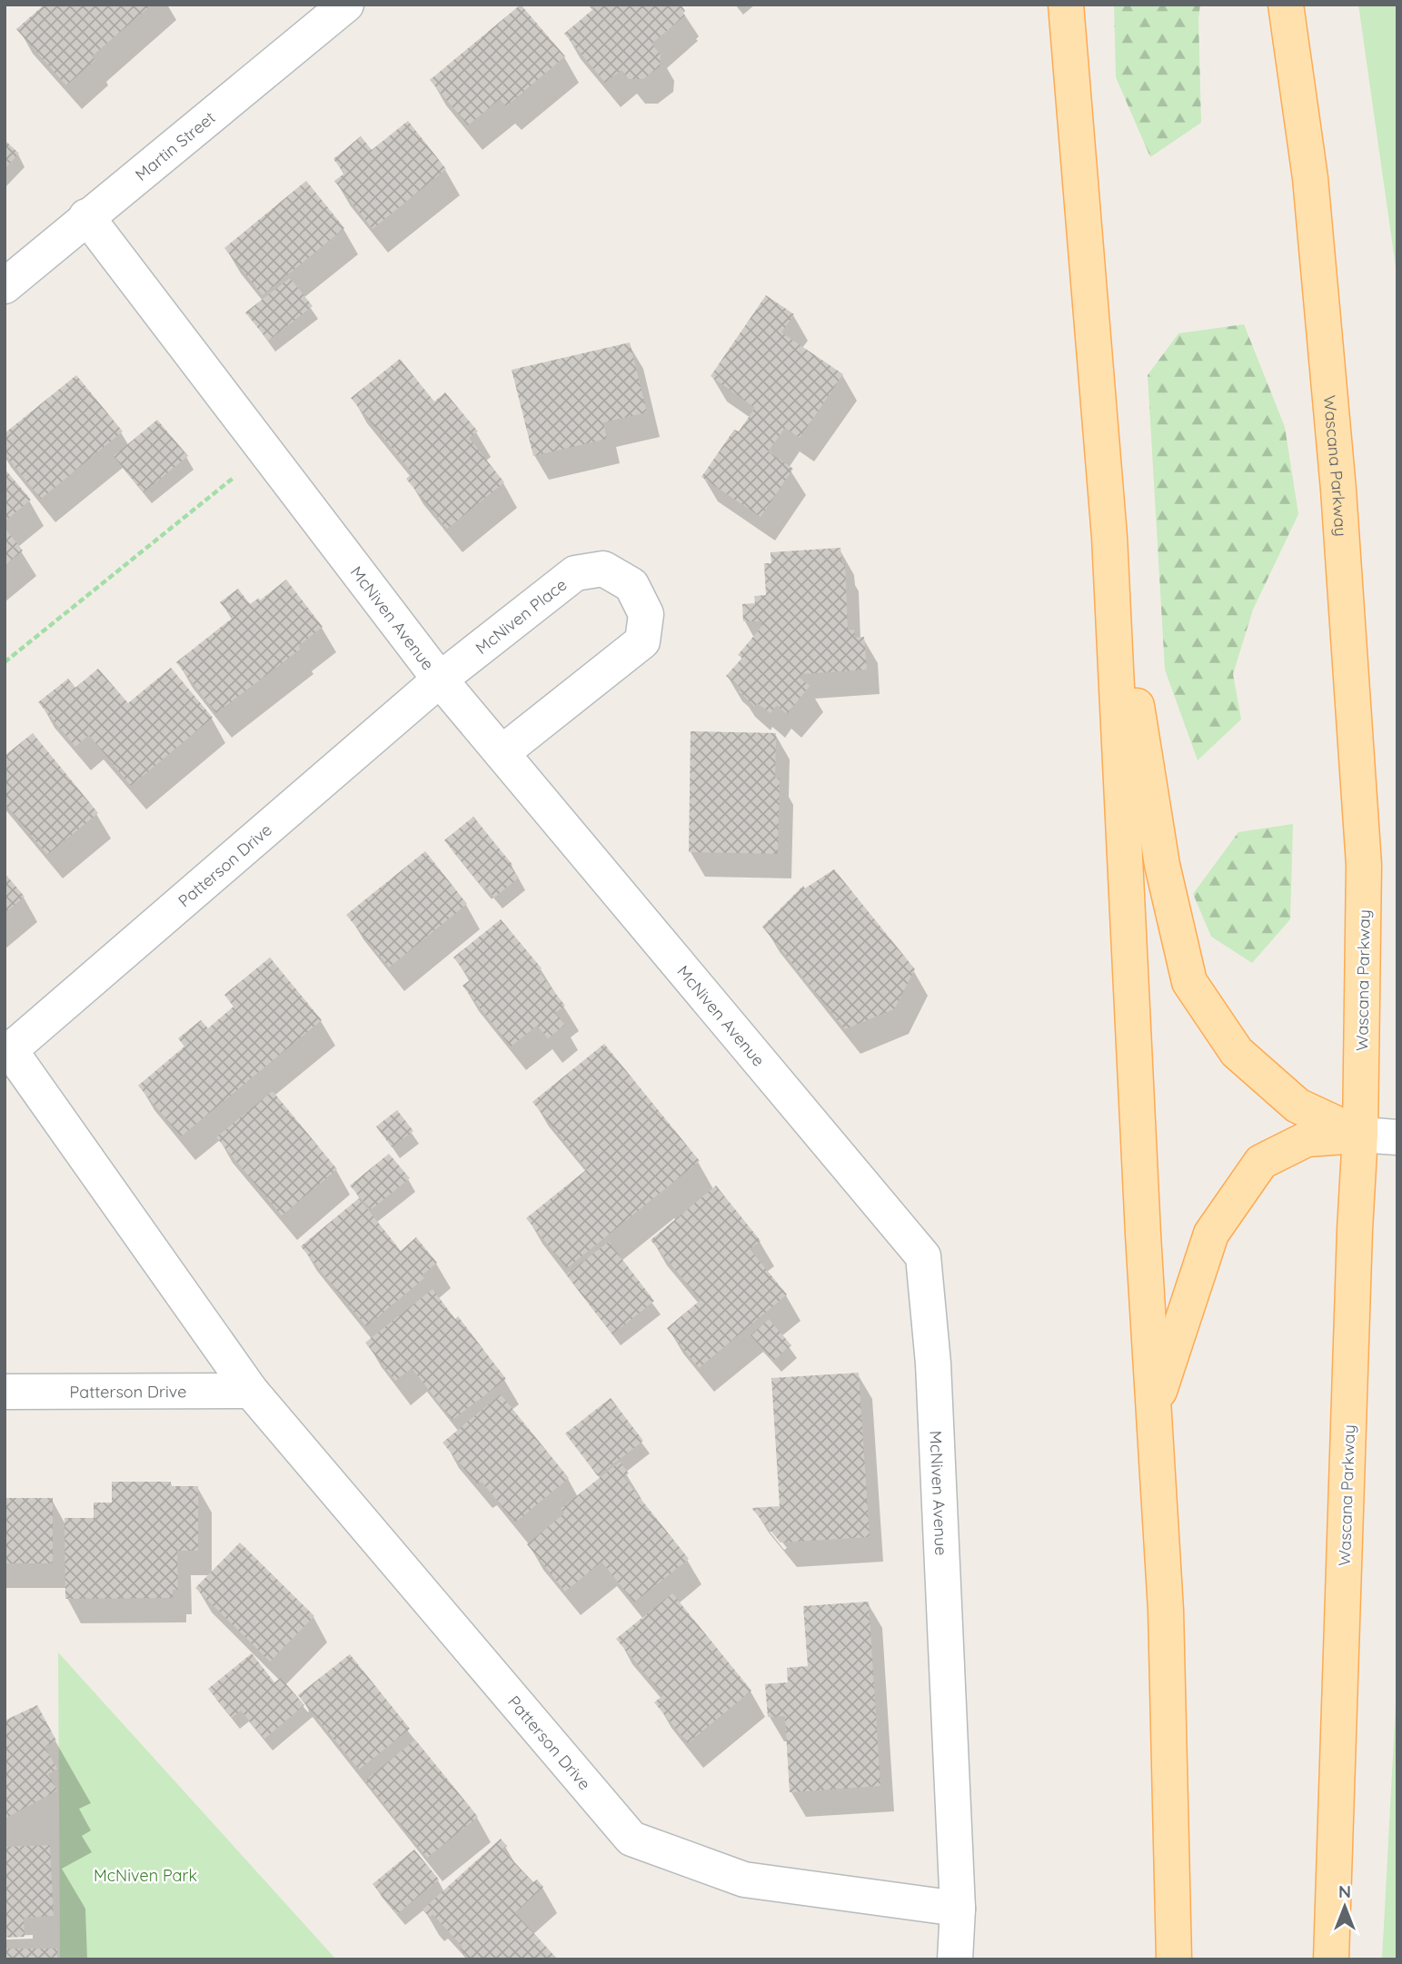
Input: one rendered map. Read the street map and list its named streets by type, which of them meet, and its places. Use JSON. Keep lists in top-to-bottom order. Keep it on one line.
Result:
{"streets":{"main road":["Wascana Parkway"],"street":["Martin Street","McNiven Place","McNiven Avenue","Patterson Drive"]},"crossings":[["Martin Street","McNiven Avenue"],["McNiven Place","McNiven Avenue"],["McNiven Place","Patterson Drive"],["McNiven Avenue","Patterson Drive"]],"parks":["McNiven Park"],"north":"top"}
